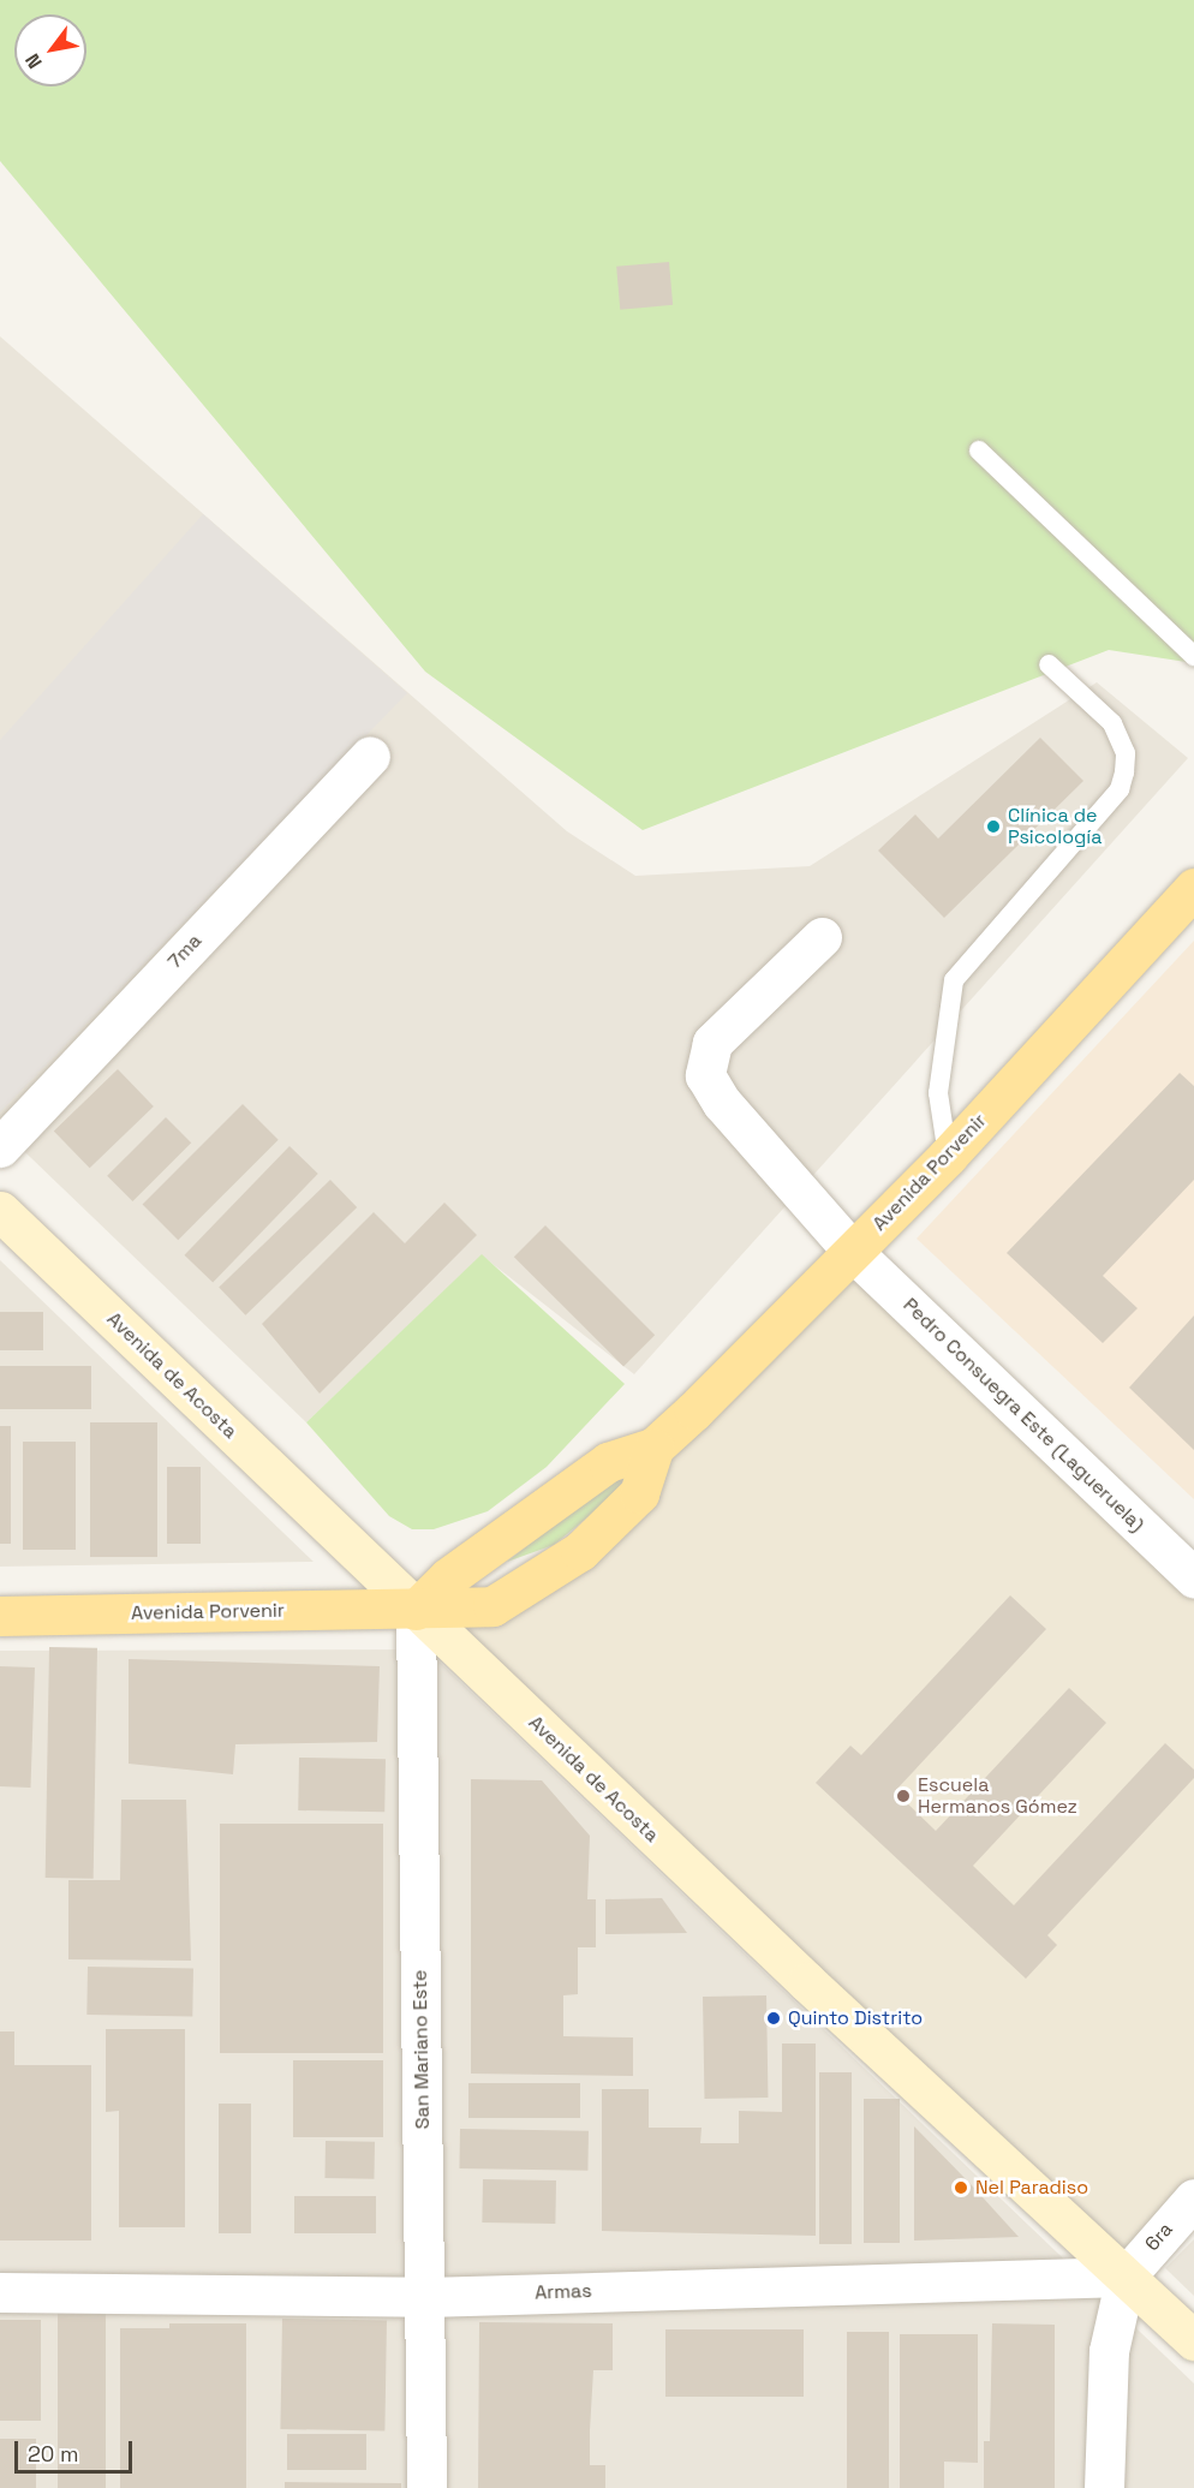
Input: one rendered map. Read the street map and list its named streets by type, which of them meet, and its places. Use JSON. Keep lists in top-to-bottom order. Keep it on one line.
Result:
{"streets":{"main road":["Avenida Porvenir","Avenida de Acosta"],"street":["7ma","Pedro Consuegra Este (Lagueruela)","San Mariano Este","6ra","Armas"]},"crossings":[["Avenida Porvenir","Avenida de Acosta"],["Avenida Porvenir","Pedro Consuegra Este (Lagueruela)"],["Avenida Porvenir","San Mariano Este"],["Avenida de Acosta","San Mariano Este"],["Avenida de Acosta","6ra"],["Avenida de Acosta","Armas"],["San Mariano Este","Armas"],["6ra","Armas"]],"places":["Clínica de Psicología","Escuela Hermanos Gómez","Quinto Distrito","Nel Paradiso"],"scale_bar":"20 m","north":"bottom left"}
